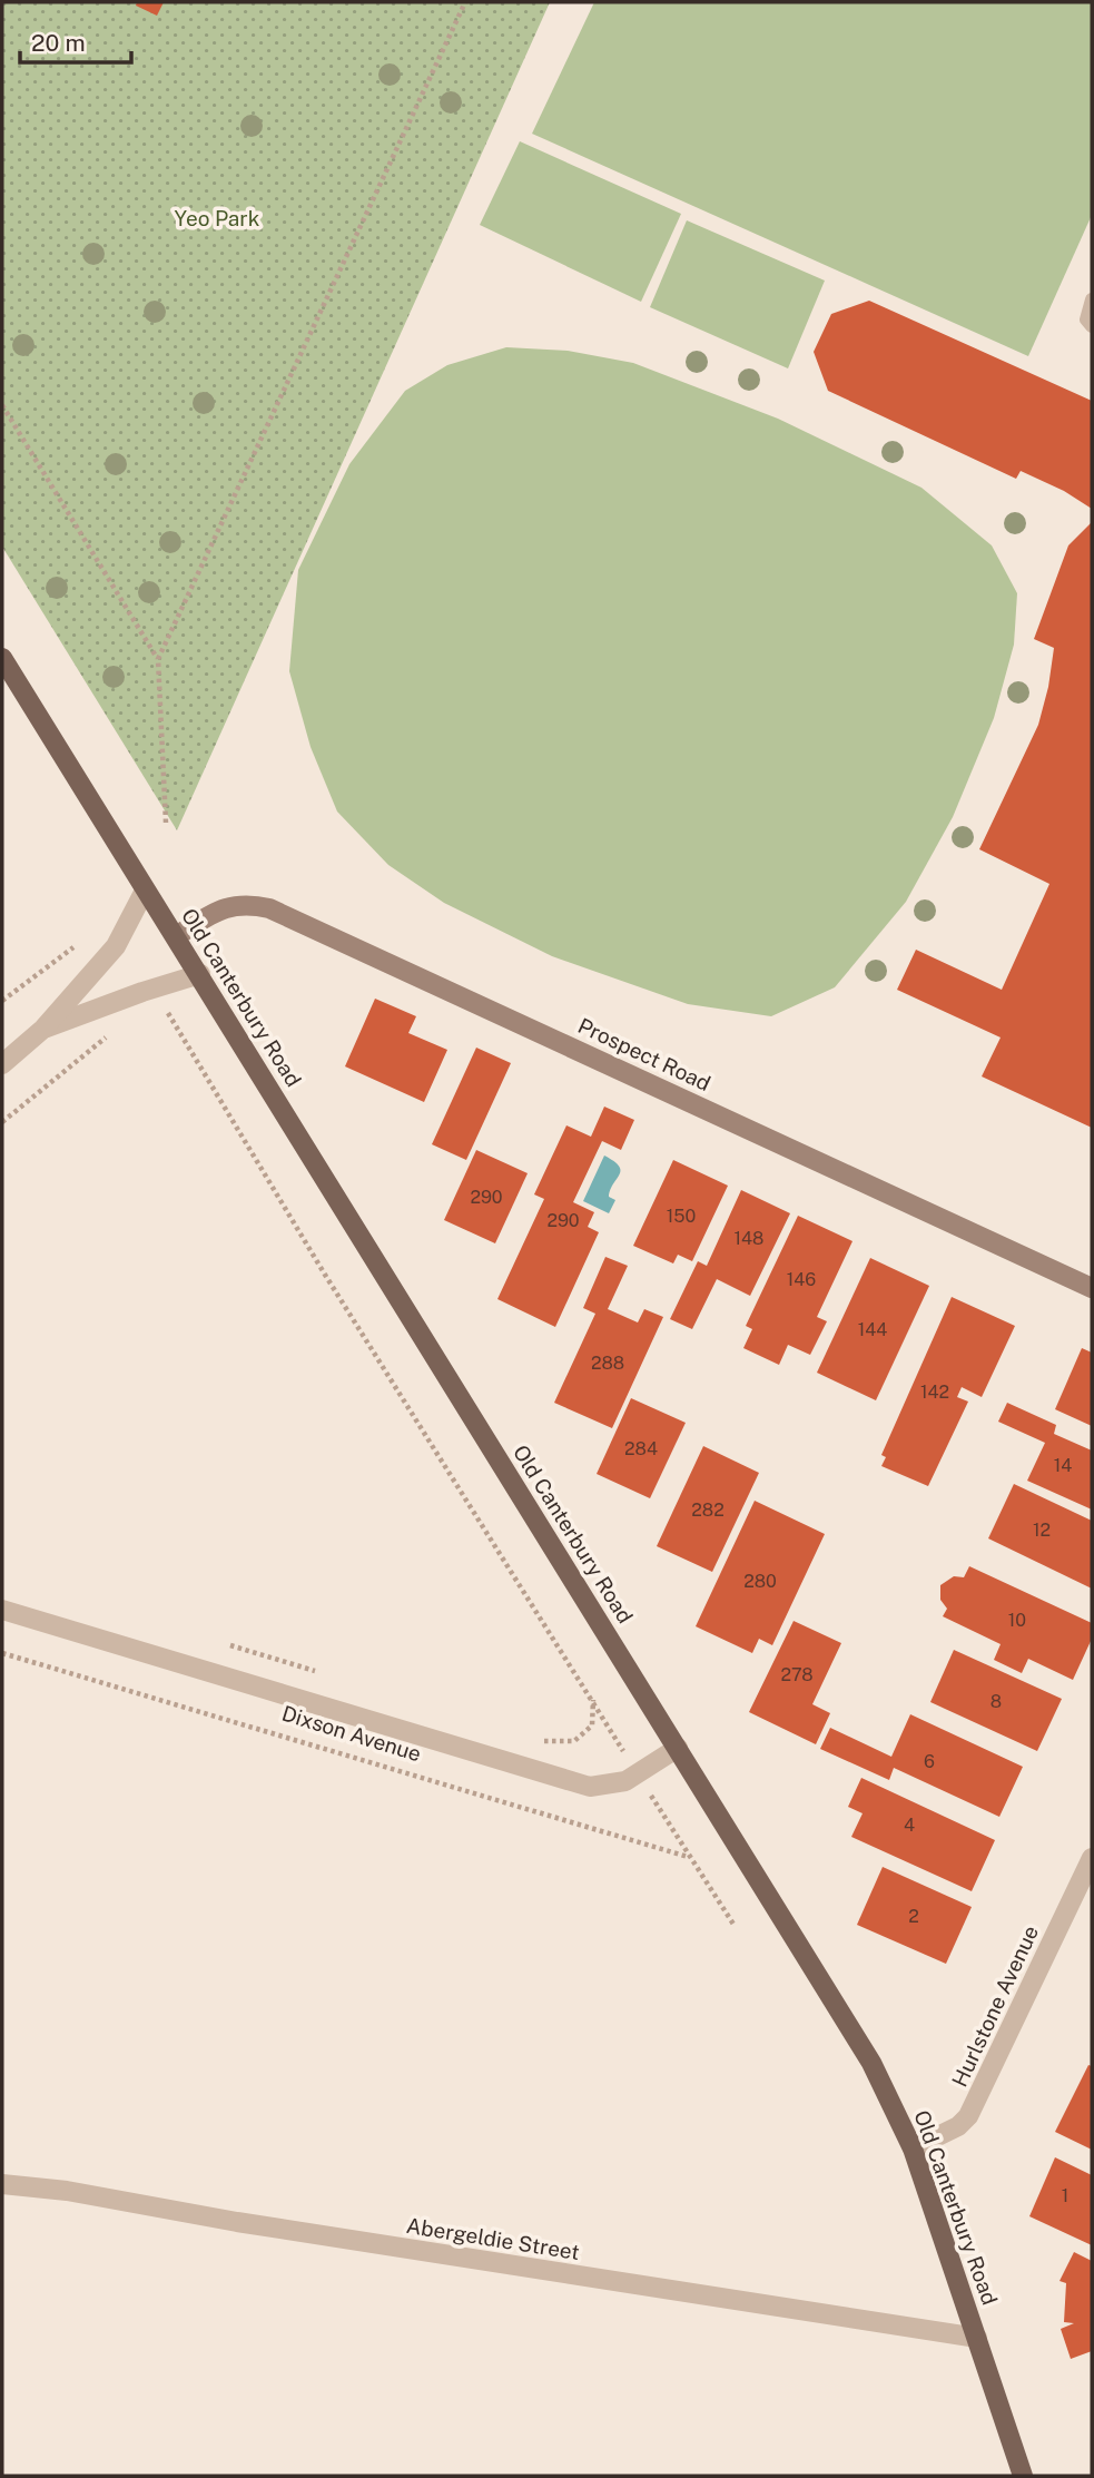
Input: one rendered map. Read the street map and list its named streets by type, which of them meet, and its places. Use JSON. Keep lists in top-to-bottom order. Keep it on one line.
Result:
{"streets":{"main road":["Old Canterbury Road"],"street":["Prospect Road","Dixson Avenue","Hurlstone Avenue","Abergeldie Street"]},"crossings":[["Old Canterbury Road","Prospect Road"],["Old Canterbury Road","Dixson Avenue"],["Old Canterbury Road","Hurlstone Avenue"],["Old Canterbury Road","Abergeldie Street"]],"parks":["Yeo Park"],"house_numbers":["290","150","290","148","146","144","288","142","284","14","282","12","280","10","278","8","6","4","2","1"],"scale_bar":"20 m"}
